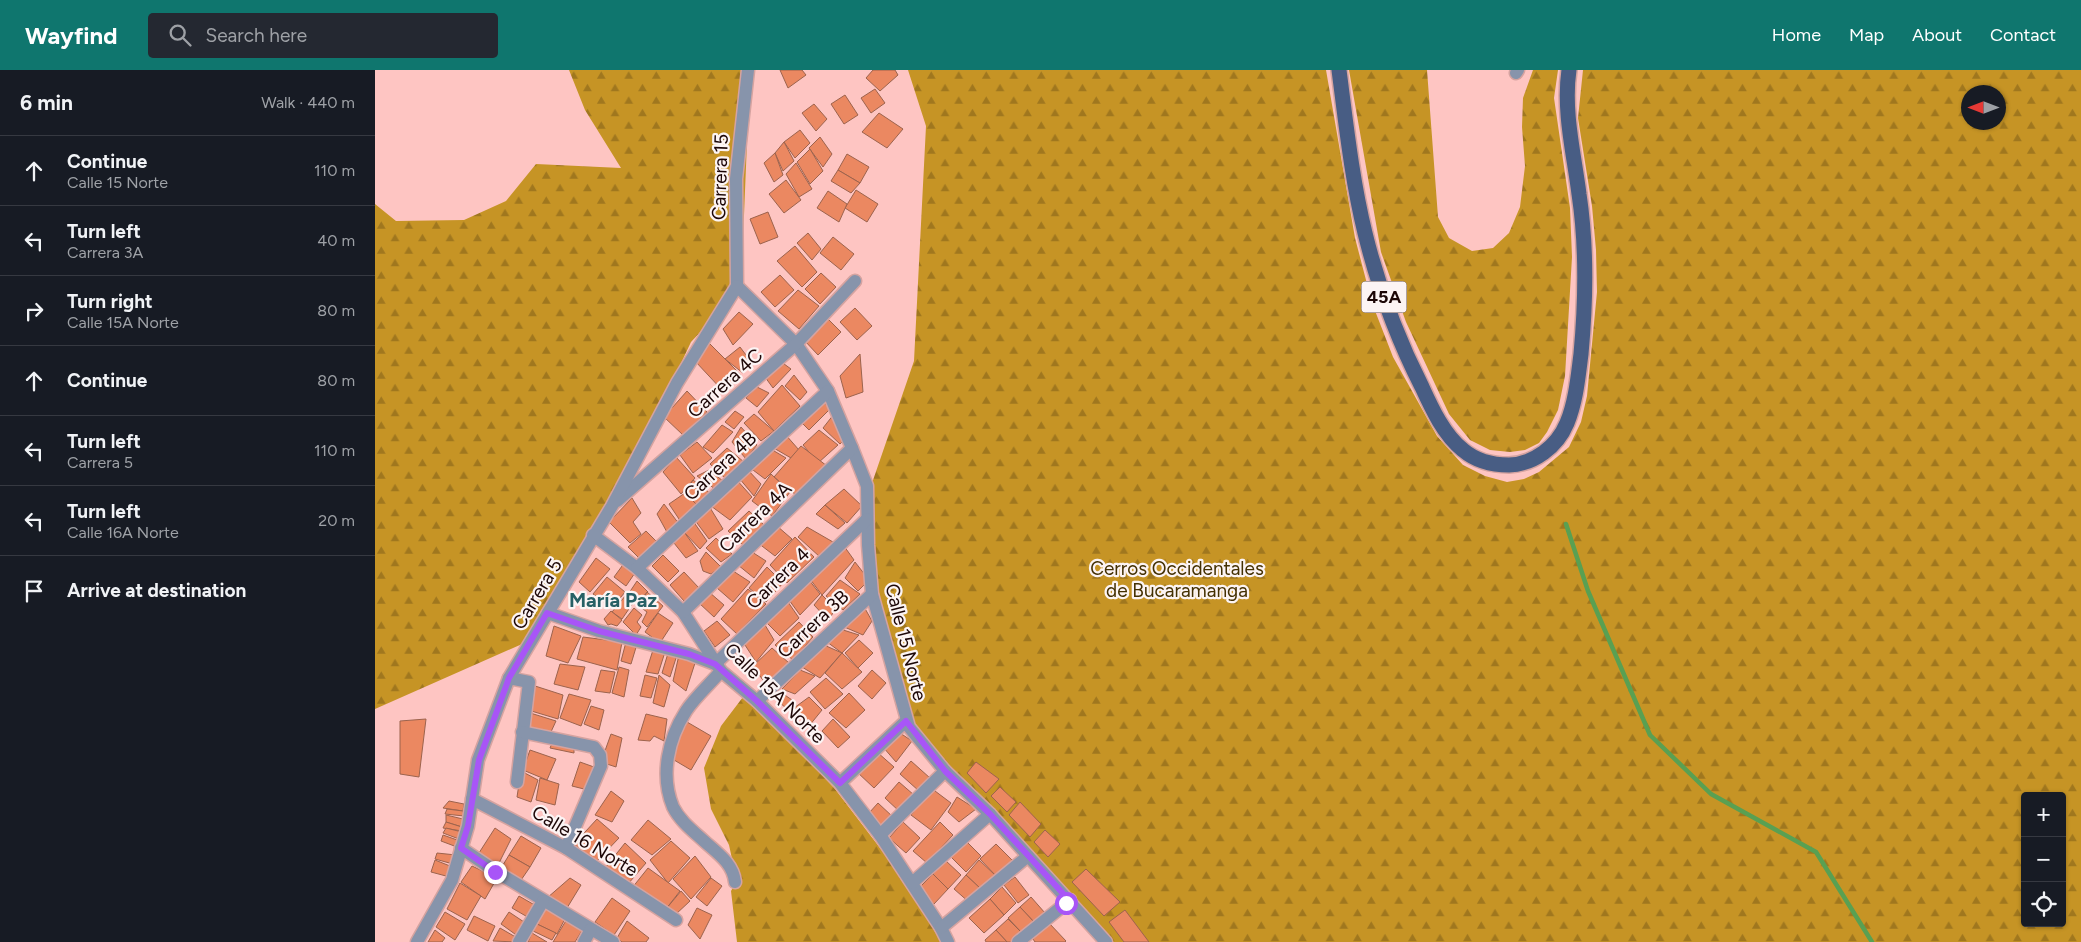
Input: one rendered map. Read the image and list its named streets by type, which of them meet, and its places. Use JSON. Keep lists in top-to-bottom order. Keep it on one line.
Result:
{"streets":{"main road":["45A"],"street":["Carrera 15","Carrera 4C","Carrera 4B","Carrera 4A","Carrera 4","Carrera 5","Carrera 3B","Calle 15 Norte","Calle 15A Norte","Calle 16 Norte"]},"crossings":[["Carrera 15","Carrera 5"],["Carrera 15","Calle 15 Norte"],["Carrera 4C","Carrera 5"],["Carrera 4C","Calle 15 Norte"],["Carrera 4B","Calle 15 Norte"],["Carrera 4B","Calle 15A Norte"],["Carrera 4A","Calle 15 Norte"],["Carrera 4A","Calle 15A Norte"],["Carrera 4","Calle 15 Norte"],["Carrera 4","Calle 15A Norte"],["Carrera 5","Calle 15 Norte"],["Carrera 5","Calle 15A Norte"],["Carrera 5","Calle 16 Norte"],["Carrera 3B","Calle 15 Norte"],["Carrera 3B","Calle 15A Norte"]],"districts":["María Paz"],"parks":["Cerros Occidentales de Bucaramanga"],"north":"left","page":{"header":"Wayfind","search":"Search here","nav":["Home","Map","About","Contact"],"heading":["6 min","Walk · 440 m"],"list":[["Continue","Calle 15 Norte","110 m"],["Turn left","Carrera 3A","40 m"],["Turn right","Calle 15A Norte","80 m"],["Continue","80 m"],["Turn left","Carrera 5","110 m"],["Turn left","Calle 16A Norte","20 m"],"Arrive at destination"],"map_buttons":["+","−"]}}
